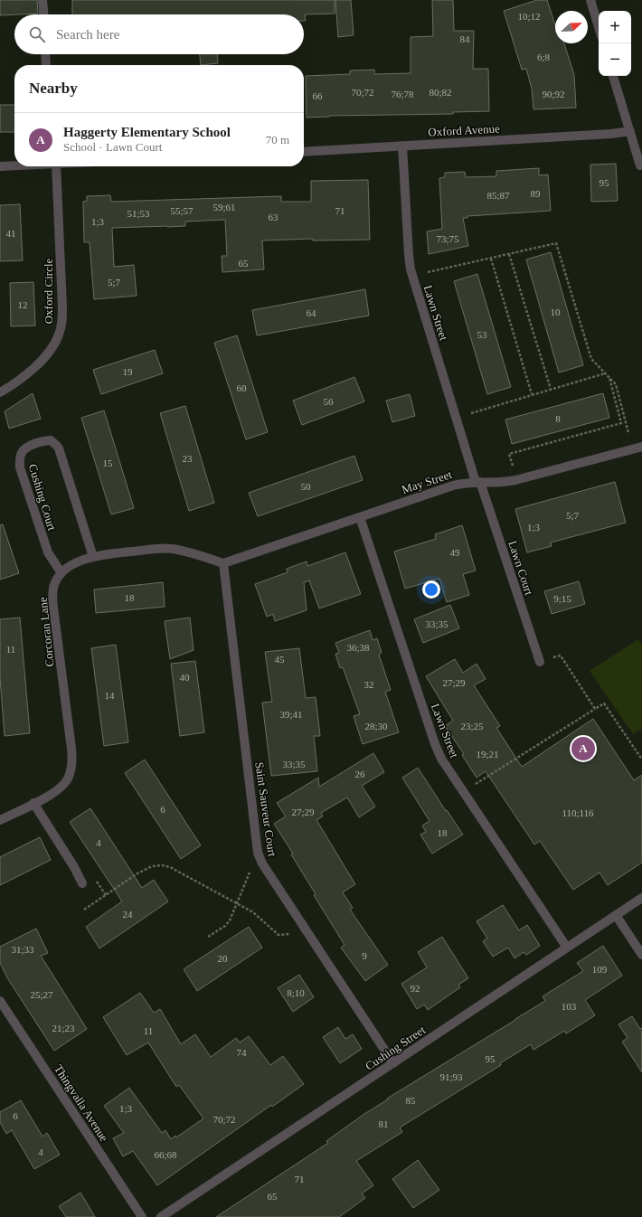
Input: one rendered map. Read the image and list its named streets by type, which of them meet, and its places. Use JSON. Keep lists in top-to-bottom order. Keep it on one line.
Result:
{"streets":{"street":["Oxford Avenue","Oxford Circle","Lawn Street","May Street","Cushing Court","Lawn Court","Corcoran Lane","Saint Sauveur Court","Cushing Street","Thingvalla Avenue"]},"crossings":[["Oxford Avenue","Lawn Street"],["Lawn Street","May Street"],["Lawn Street","Lawn Court"],["Lawn Street","Cushing Street"],["May Street","Lawn Court"],["May Street","Corcoran Lane"],["May Street","Saint Sauveur Court"],["Cushing Court","Corcoran Lane"],["Corcoran Lane","Saint Sauveur Court"],["Saint Sauveur Court","Cushing Street"]],"house_numbers":["10;12","84","6;8","70;72","80;82","76;78","90;92","66","95","89","85;87","59;61","55;57","71","51;53","63","1;3","41","73;75","65","5;7","12","10","64","53","19","60","56","8","23","15","50","5;7","1;3","49","18","9;15","33;35","36;38","11","45","40","27;29","32","14","39;41","28;30","23;25","19;21","33;35","26","6","27;29","110;116","18","4","24","31;33","9","20","109","92","8;10","25;27","103","21;23","11","74","95","91;93","85","1;3","6","70;72","81","4","66;68","71","65"],"north":"top right","page":{"map_buttons":["+","−"],"search":"Search here","heading":"Nearby","list":[{"mark":"A","name":"Haggerty Elementary School","note":"School · Lawn Court","value":"70 m"}],"pins":"A"}}
